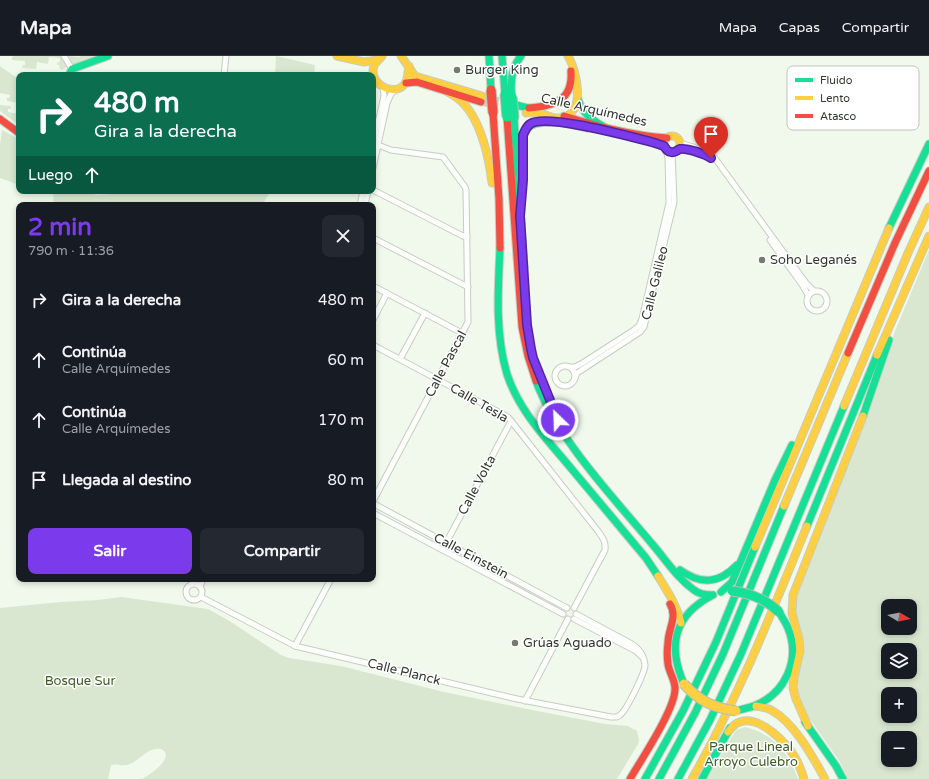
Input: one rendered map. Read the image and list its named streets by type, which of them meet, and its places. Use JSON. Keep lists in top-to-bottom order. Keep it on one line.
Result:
{"streets":{"main road":["Calle Arquímedes"],"street":["Calle Galileo","Calle Pascal","Calle Tesla","Calle Volta","Calle Einstein","Calle Planck"]},"crossings":[["Calle Arquímedes","Calle Galileo"],["Calle Pascal","Calle Tesla"],["Calle Tesla","Calle Volta"],["Calle Tesla","Calle Einstein"],["Calle Tesla","Calle Planck"],["Calle Volta","Calle Einstein"],["Calle Einstein","Calle Planck"]],"parks":["Bosque Sur","Parque Lineal Arroyo Culebro"],"places":["Burger King","Soho Leganés","Grúas Aguado"],"legend":["Fluido","Lento","Atasco"],"north":"right","page":{"header":"Mapa","nav":["Mapa","Capas","Compartir"],"turn":["480 m","Gira a la derecha"],"then":"Luego","heading":["2 min","790 m · 11:36"],"list":[{"name":"Gira a la derecha","value":"480 m"},{"name":"Continúa","note":"Calle Arquímedes","value":"60 m"},{"name":"Continúa","note":"Calle Arquímedes","value":"170 m"},{"name":"Llegada al destino","value":"80 m"}],"buttons":["Salir","Compartir"],"map_buttons":["+","−"]}}
